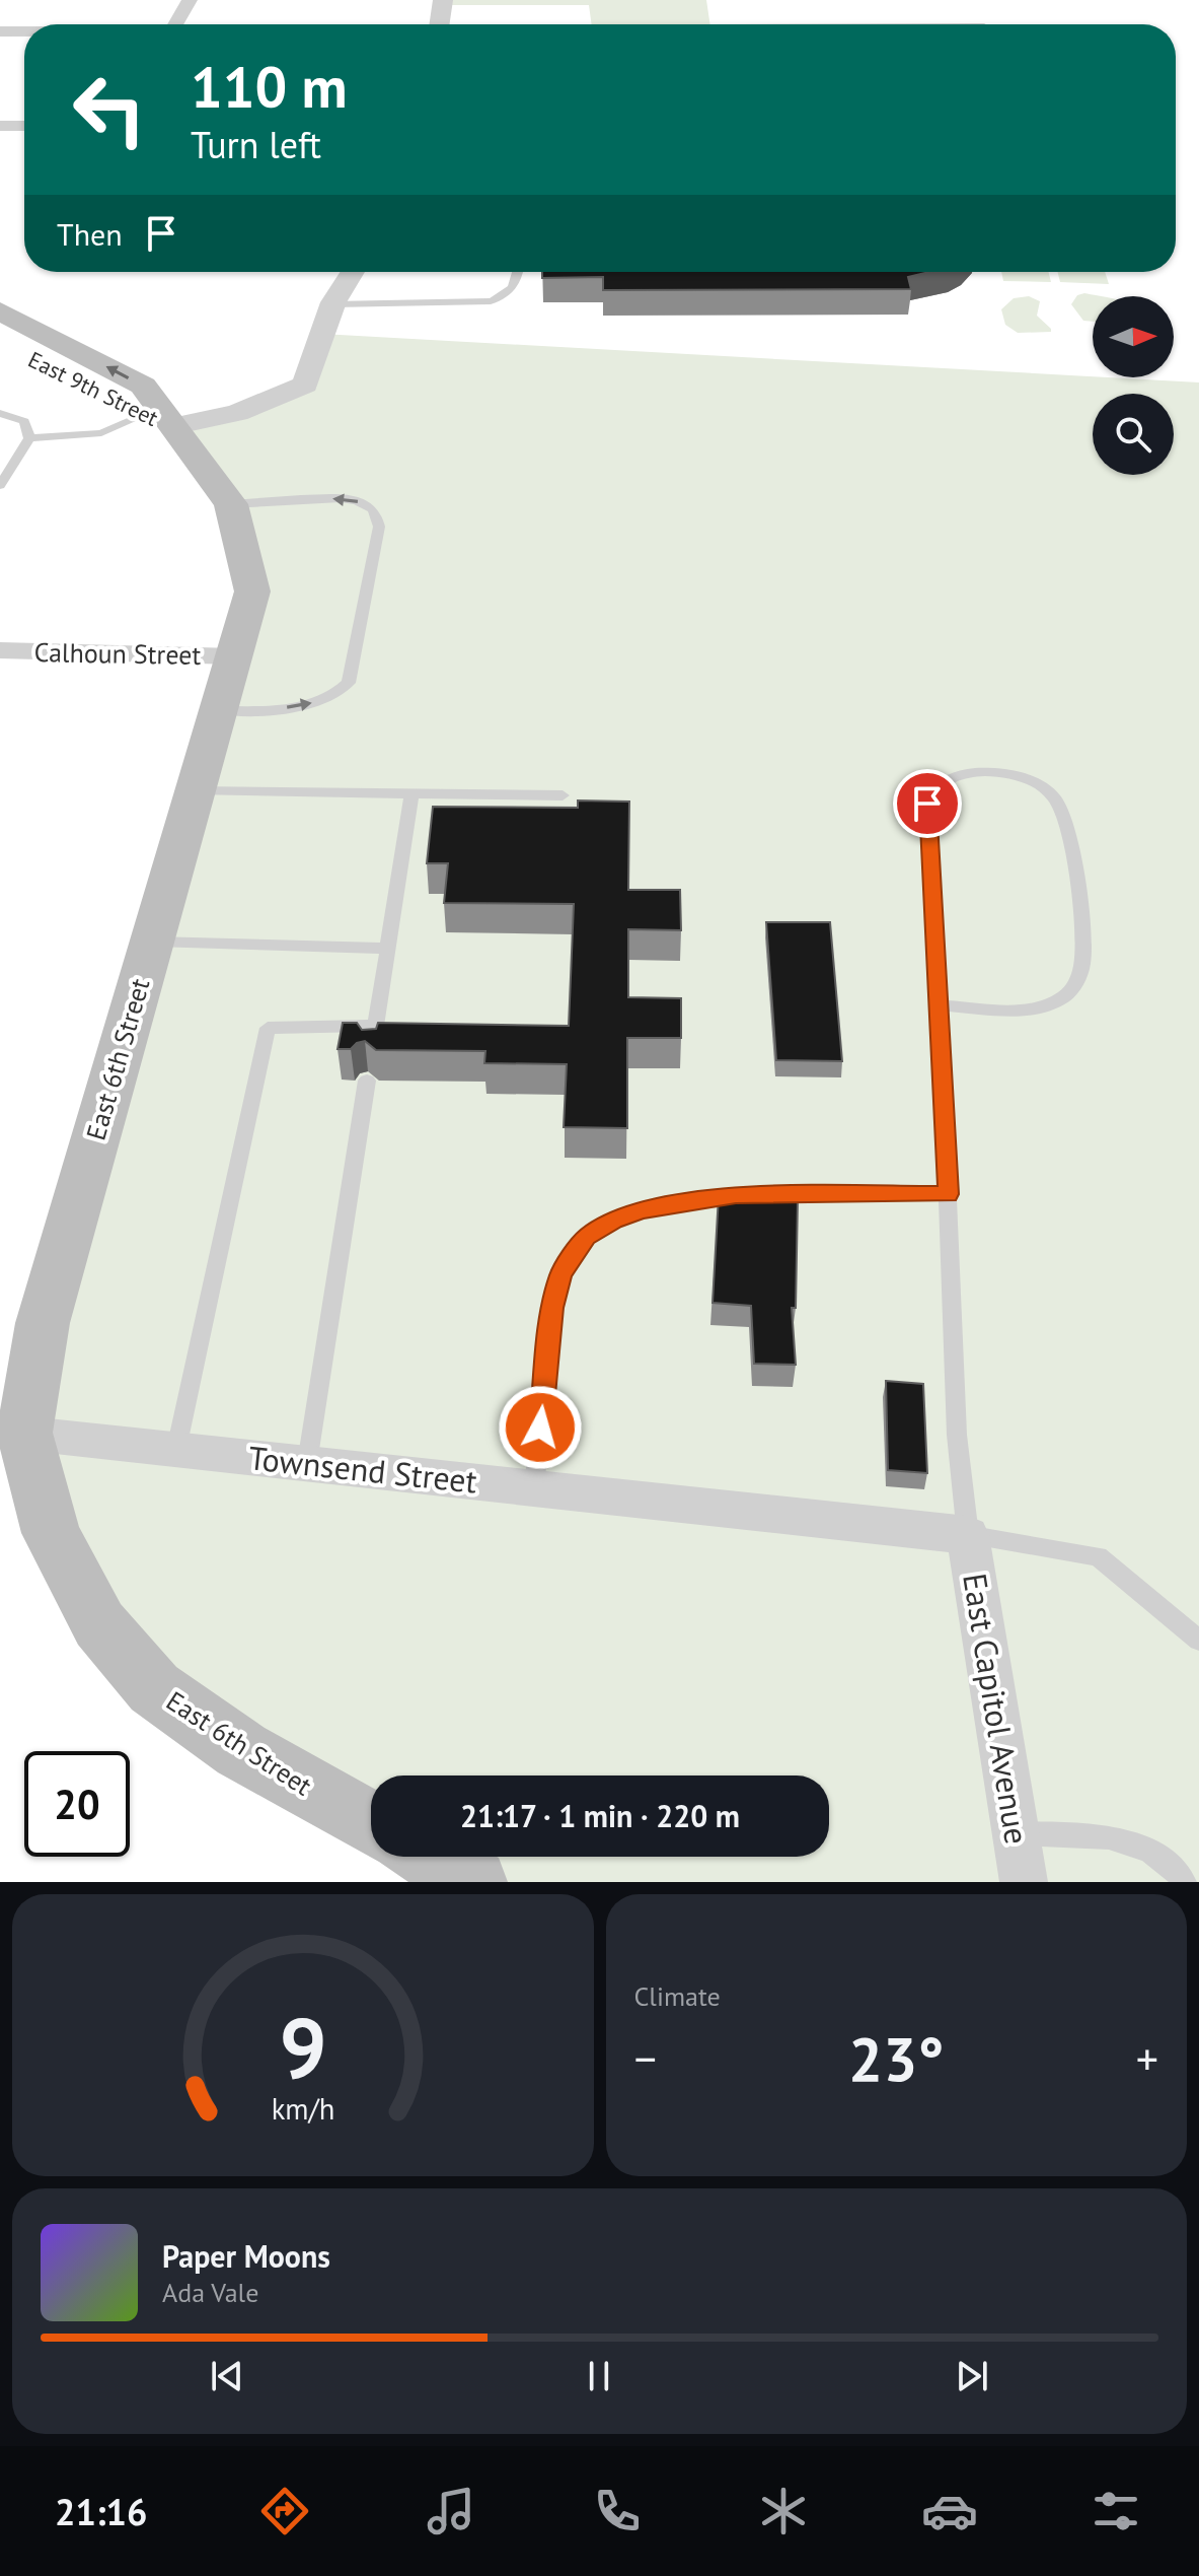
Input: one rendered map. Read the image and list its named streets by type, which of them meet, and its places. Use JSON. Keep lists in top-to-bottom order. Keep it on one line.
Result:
{"streets":{"main road":["East 9th Street","East 6th Street"],"street":["Calhoun Street","Townsend Street","East Capitol Avenue"]},"crossings":[["East 9th Street","East 6th Street"],["Calhoun Street","East 6th Street"],["East 6th Street","Townsend Street"],["Townsend Street","East Capitol Avenue"]],"north":"right","page":{"turn":["110 m","Turn left"],"then":"Then","limit":"20","trip":"21:17 · 1 min · 220 m","tile":"Climate","heat":["−","23°","+"],"song":["Paper Moons","Ada Vale"],"tabs":"21:16","gauge":["9","km/h"]}}
